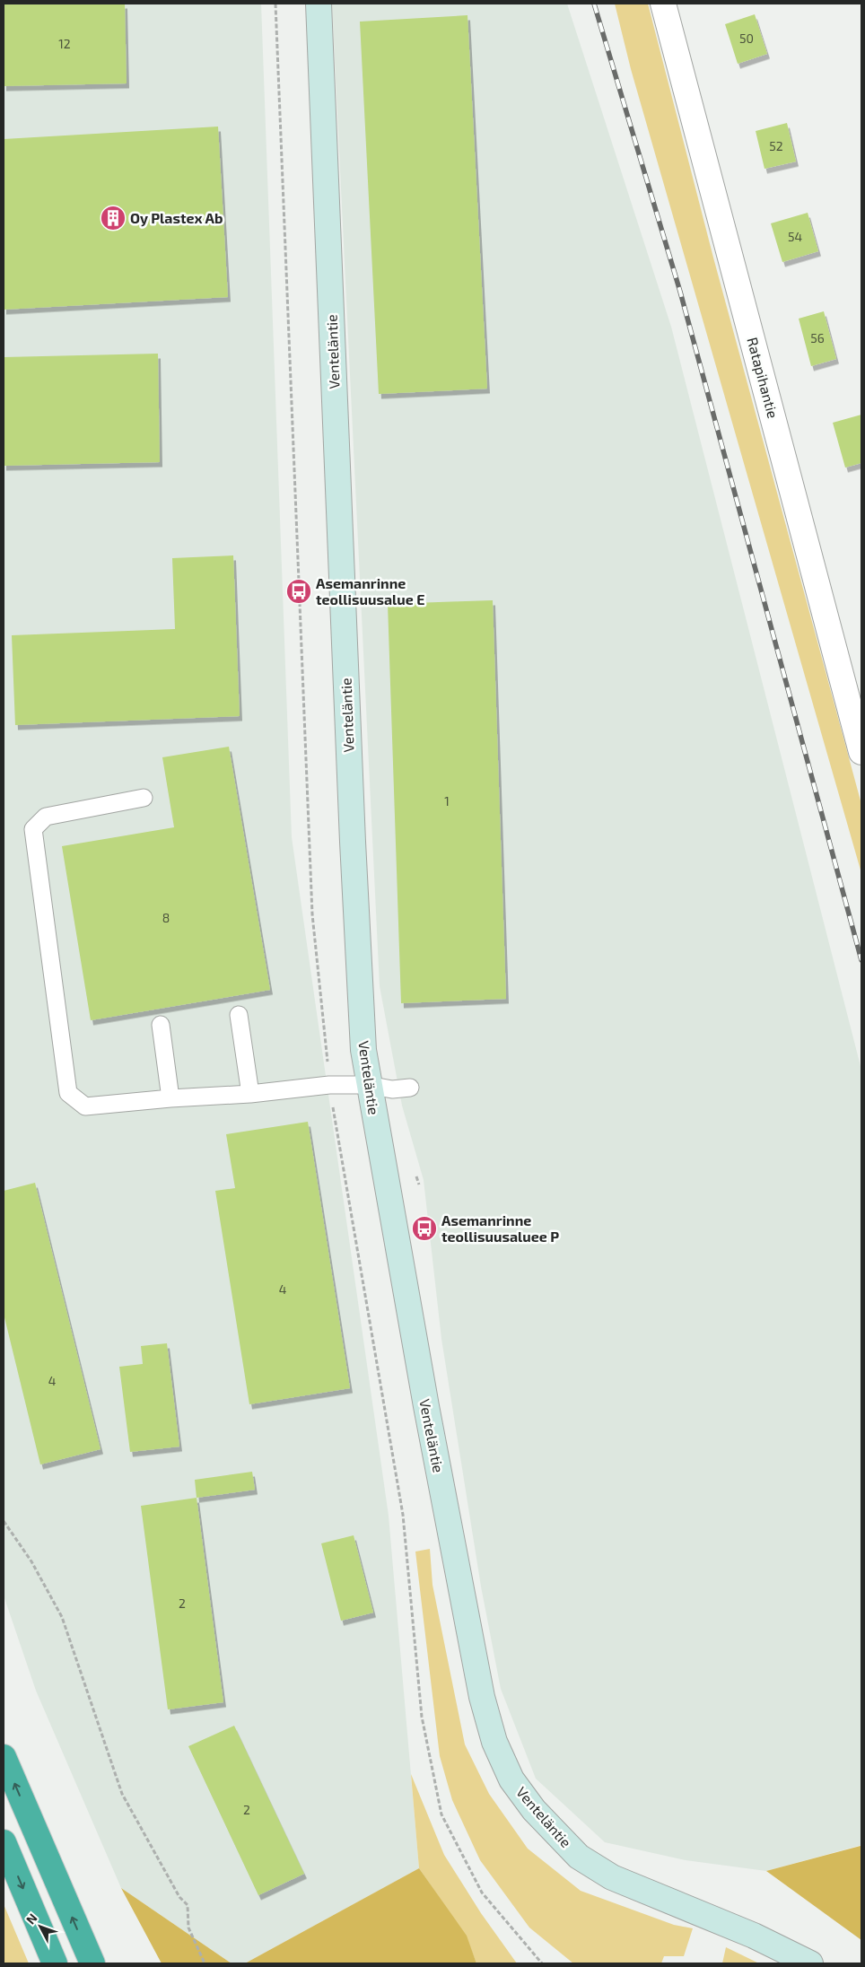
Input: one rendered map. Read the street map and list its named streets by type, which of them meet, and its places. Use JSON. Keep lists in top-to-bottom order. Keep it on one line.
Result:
{"streets":{"street":["Venteläntie","Ratapihantie"]},"places":{"building":["Oy Plastex Ab"],"bus stop":["Asemanrinne teollisuusalue E","Asemanrinne teollisuusaluee P"]},"house_numbers":["50","12","52","54","56","1","8","4","4","2","2"],"north":"top left"}
